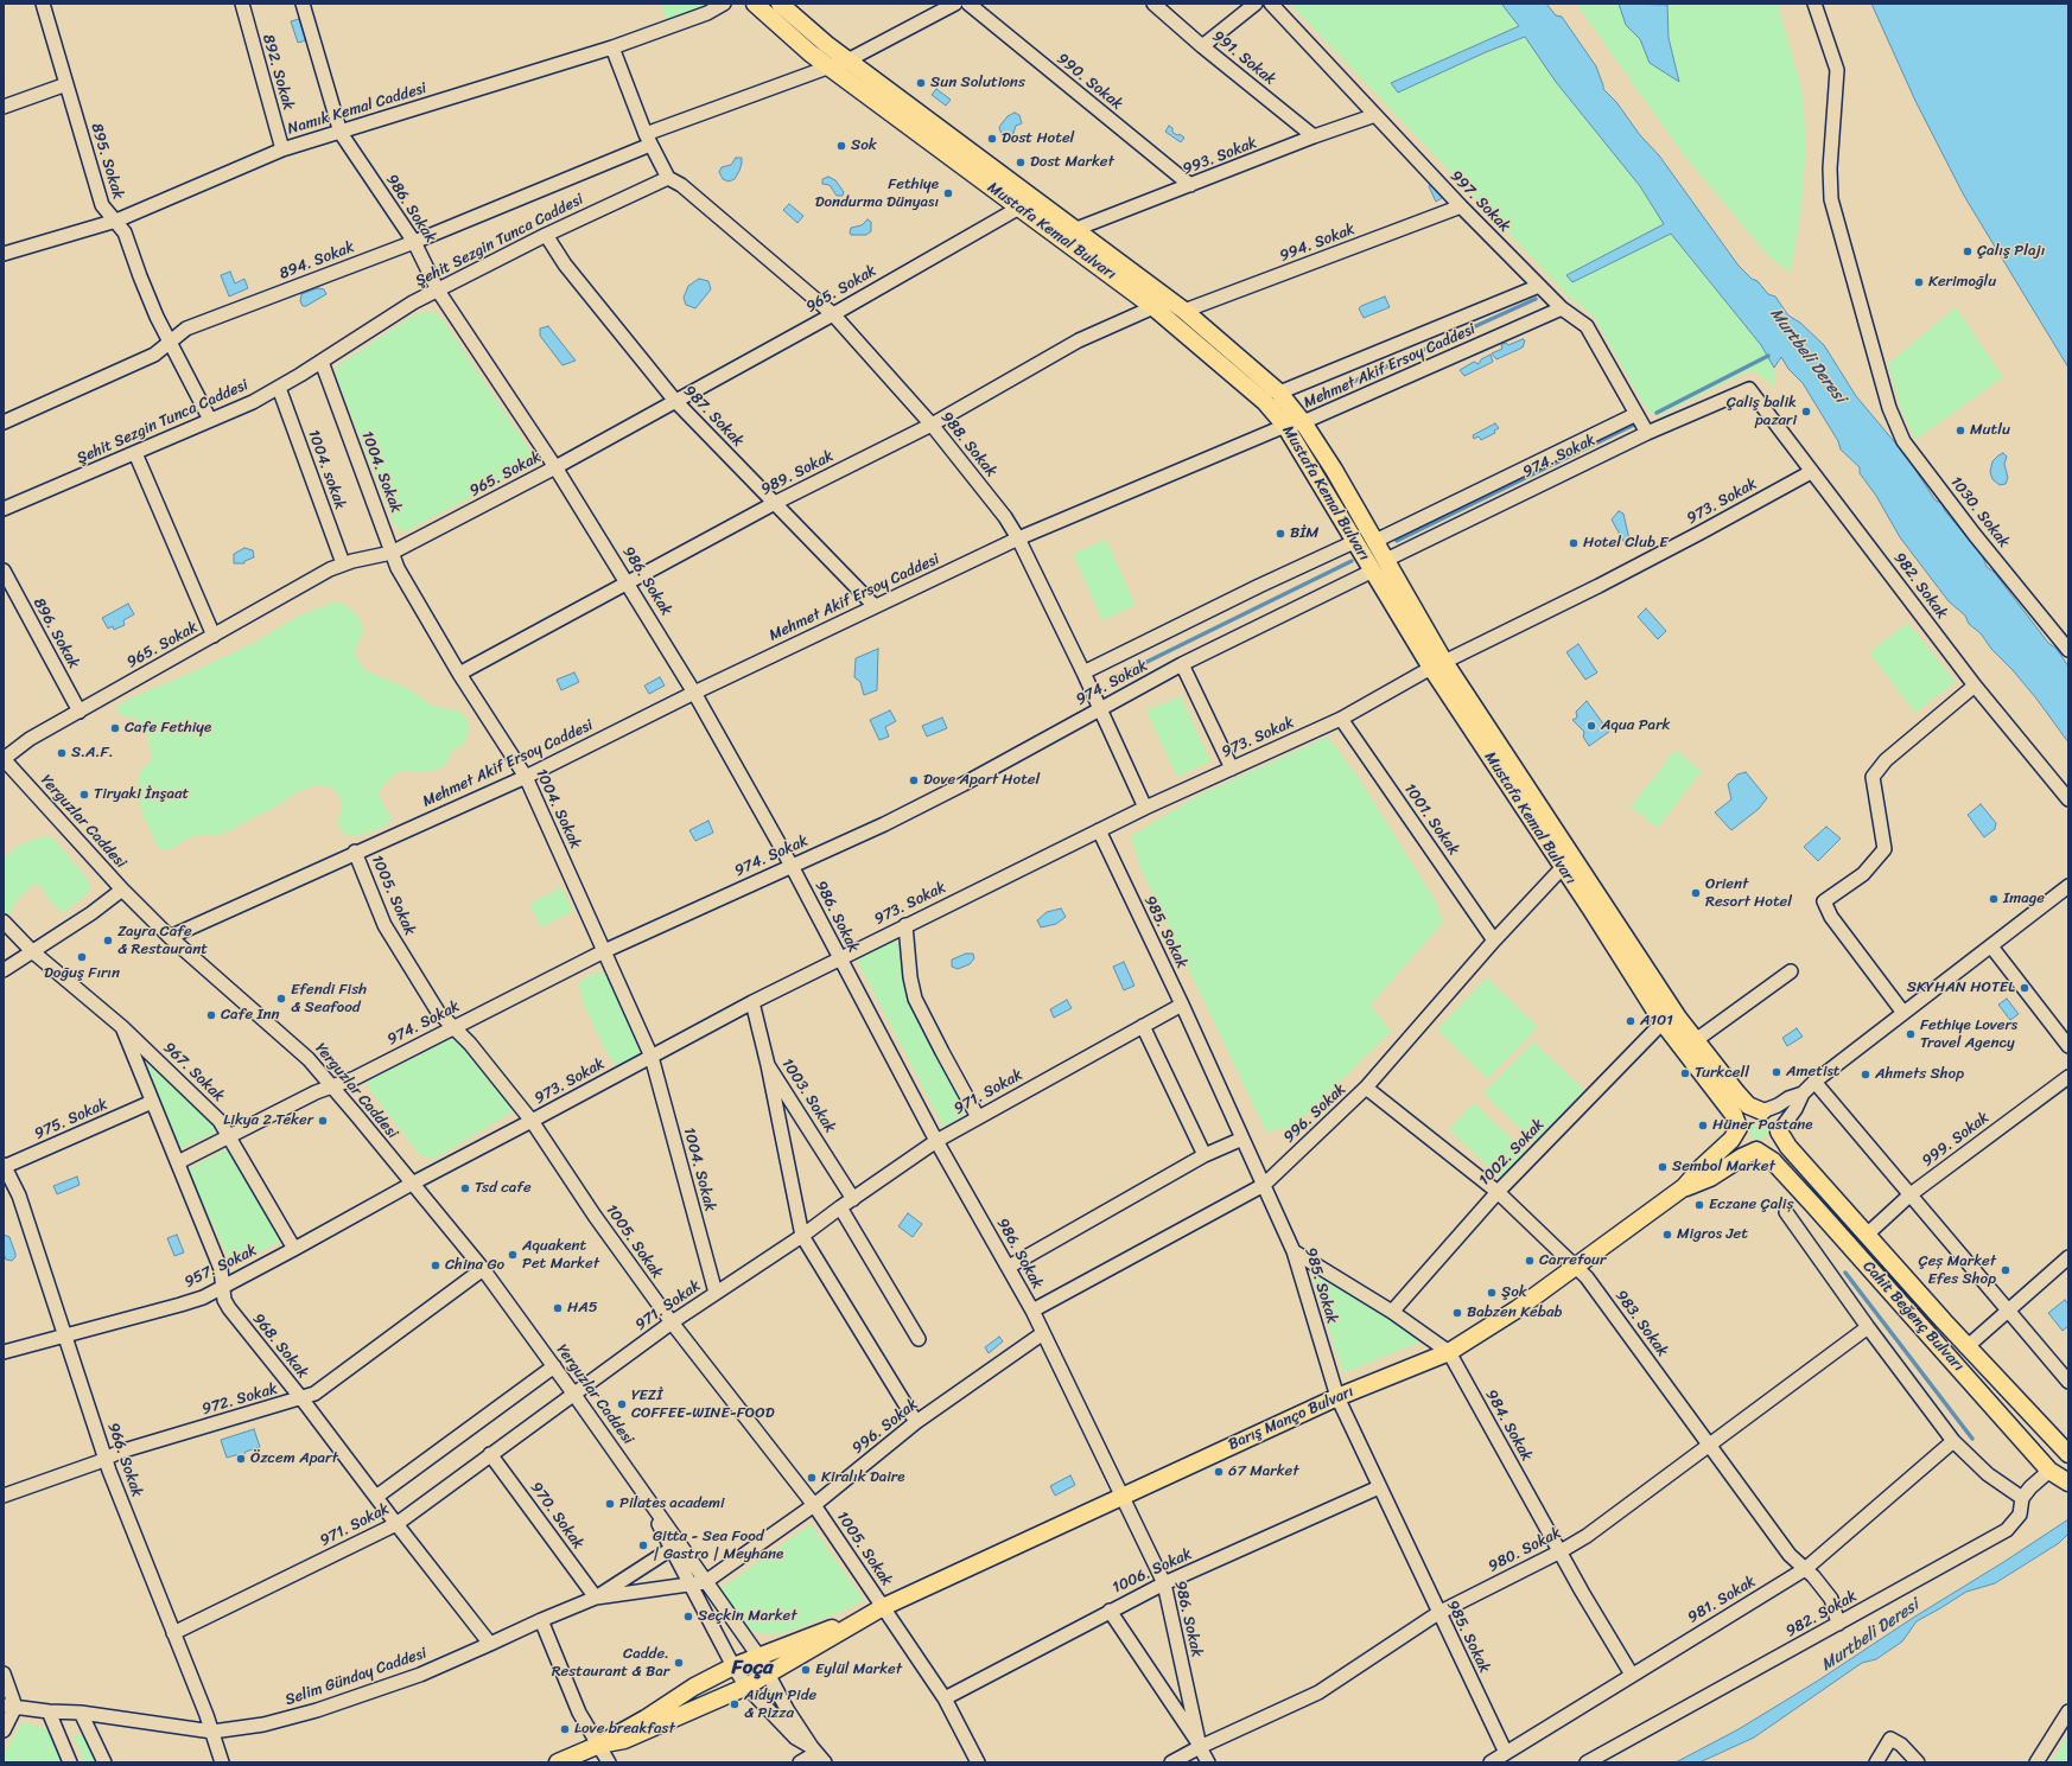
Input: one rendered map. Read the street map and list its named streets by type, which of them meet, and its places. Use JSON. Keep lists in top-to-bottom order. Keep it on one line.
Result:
{"streets":{"main road":["Mustafa Kemal Bulvarı","Cahit Beğenç Bulvarı","Barış Manço Bulvarı"],"street":["991. Sokak","892. Sokak","990. Sokak","Namık Kemal Caddesi","993. Sokak","895. Sokak","997. Sokak","986. Sokak","Şehit Sezgin Tunca Caddesi","994. Sokak","894. Sokak","965. Sokak","Mehmet Akif Ersoy Caddesi","987. Sokak","988. Sokak","974. Sokak","1004. sokak","1004. Sokak","989. Sokak","973. Sokak","1030. Sokak","982. Sokak","896. Sokak","1001. Sokak","Yerguzlar Caddesi","1005. Sokak","985. Sokak","967. Sokak","971. Sokak","1003. Sokak","996. Sokak","975. Sokak","999. Sokak","1002. Sokak","957. Sokak","983. Sokak","968. Sokak","972. Sokak","984. Sokak","966. Sokak","970. Sokak","980. Sokak","1006. Sokak","981. Sokak","Selim Günday Caddesi"]},"crossings":[["991. Sokak","993. Sokak"],["892. Sokak","Namık Kemal Caddesi"],["990. Sokak","993. Sokak"],["Namık Kemal Caddesi","895. Sokak"],["Namık Kemal Caddesi","986. Sokak"],["993. Sokak","997. Sokak"],["993. Sokak","Mustafa Kemal Bulvarı"],["895. Sokak","Şehit Sezgin Tunca Caddesi"],["895. Sokak","894. Sokak"],["997. Sokak","994. Sokak"],["997. Sokak","Mehmet Akif Ersoy Caddesi"],["997. Sokak","974. Sokak"],["986. Sokak","Şehit Sezgin Tunca Caddesi"],["986. Sokak","894. Sokak"],["986. Sokak","965. Sokak"],["986. Sokak","Mehmet Akif Ersoy Caddesi"],["986. Sokak","974. Sokak"],["986. Sokak","989. Sokak"],["986. Sokak","973. Sokak"],["986. Sokak","971. Sokak"],["986. Sokak","996. Sokak"],["986. Sokak","Barış Manço Bulvarı"],["986. Sokak","980. Sokak"],["986. Sokak","1006. Sokak"],["Mustafa Kemal Bulvarı","994. Sokak"],["Mustafa Kemal Bulvarı","965. Sokak"],["Mustafa Kemal Bulvarı","Mehmet Akif Ersoy Caddesi"],["Mustafa Kemal Bulvarı","974. Sokak"],["Mustafa Kemal Bulvarı","989. Sokak"],["Mustafa Kemal Bulvarı","973. Sokak"],["Mustafa Kemal Bulvarı","996. Sokak"],["Mustafa Kemal Bulvarı","1002. Sokak"],["Mustafa Kemal Bulvarı","Cahit Beğenç Bulvarı"],["Mustafa Kemal Bulvarı","Barış Manço Bulvarı"],["Şehit Sezgin Tunca Caddesi","987. Sokak"],["Şehit Sezgin Tunca Caddesi","988. Sokak"],["Şehit Sezgin Tunca Caddesi","1004. sokak"],["Şehit Sezgin Tunca Caddesi","1004. Sokak"],["965. Sokak","987. Sokak"],["965. Sokak","988. Sokak"],["965. Sokak","1004. sokak"],["965. Sokak","1004. Sokak"],["965. Sokak","896. Sokak"],["965. Sokak","Yerguzlar Caddesi"],["Mehmet Akif Ersoy Caddesi","987. Sokak"],["Mehmet Akif Ersoy Caddesi","988. Sokak"],["Mehmet Akif Ersoy Caddesi","1004. Sokak"],["Mehmet Akif Ersoy Caddesi","Yerguzlar Caddesi"],["Mehmet Akif Ersoy Caddesi","1005. Sokak"],["987. Sokak","989. Sokak"],["988. Sokak","974. Sokak"],["988. Sokak","989. Sokak"],["988. Sokak","973. Sokak"],["974. Sokak","1004. Sokak"],["974. Sokak","982. Sokak"],["974. Sokak","Yerguzlar Caddesi"],["974. Sokak","1005. Sokak"],["974. Sokak","967. Sokak"],["974. Sokak","968. Sokak"],["1004. Sokak","989. Sokak"],["1004. Sokak","973. Sokak"],["1004. Sokak","971. Sokak"],["973. Sokak","982. Sokak"],["973. Sokak","1001. Sokak"],["973. Sokak","Yerguzlar Caddesi"],["973. Sokak","1005. Sokak"],["973. Sokak","985. Sokak"],["973. Sokak","1003. Sokak"],["973. Sokak","957. Sokak"],["982. Sokak","Cahit Beğenç Bulvarı"],["982. Sokak","983. Sokak"],["1001. Sokak","996. Sokak"],["Yerguzlar Caddesi","971. Sokak"],["Yerguzlar Caddesi","957. Sokak"],["Yerguzlar Caddesi","972. Sokak"],["1005. Sokak","971. Sokak"],["1005. Sokak","996. Sokak"],["1005. Sokak","Barış Manço Bulvarı"],["1005. Sokak","1006. Sokak"],["985. Sokak","971. Sokak"],["985. Sokak","996. Sokak"],["985. Sokak","Barış Manço Bulvarı"],["985. Sokak","984. Sokak"],["985. Sokak","980. Sokak"],["985. Sokak","1006. Sokak"],["985. Sokak","981. Sokak"],["967. Sokak","957. Sokak"],["967. Sokak","968. Sokak"],["971. Sokak","1003. Sokak"],["971. Sokak","968. Sokak"],["971. Sokak","966. Sokak"],["971. Sokak","970. Sokak"],["996. Sokak","983. Sokak"],["996. Sokak","Selim Günday Caddesi"],["975. Sokak","968. Sokak"],["975. Sokak","966. Sokak"],["999. Sokak","Cahit Beğenç Bulvarı"],["1002. Sokak","983. Sokak"],["1002. Sokak","984. Sokak"],["957. Sokak","968. Sokak"],["957. Sokak","966. Sokak"],["Cahit Beğenç Bulvarı","Barış Manço Bulvarı"],["983. Sokak","Barış Manço Bulvarı"],["983. Sokak","980. Sokak"],["983. Sokak","981. Sokak"],["968. Sokak","972. Sokak"],["968. Sokak","Selim Günday Caddesi"],["972. Sokak","966. Sokak"],["Barış Manço Bulvarı","984. Sokak"],["984. Sokak","980. Sokak"],["984. Sokak","981. Sokak"],["966. Sokak","Selim Günday Caddesi"],["970. Sokak","Selim Günday Caddesi"]],"districts":["Foça"],"water":["Murtbeli Deresi"],"places":["Sun Solutions","Dost Hotel","Sok","Dost Market","Fethiye Dondurma Dünyası","Çalış Plajı","Kerimoğlu","Çaliş balik pazari","Mutlu","BİM","Hotel Club E","Aqua Park","Cafe Fethiye","S.A.F.","Dove Apart Hotel","Tiryaki İnşaat","Orient Resort Hotel","Image","Zayra Cafe & Restaurant","Doğuş Fırın","SKYHAN HOTEL","Efendi Fish & Seafood","Cafe Inn","A101","Fethiye Lovers Travel Agency","Ametist","Turkcell","Ahmets Shop","Likya 2 Teker","Hüner Pastane","Sembol Market","Tsd cafe","Eczane Çaliș","Migros Jet","Aquakent Pet Market","Carrefour","China Go","Çeș Market Efes Shop","Şok","HA5","Babzen Kebab","YEZİ COFFEE-WINE-FOOD","Özcem Apart","67 Market","Kiralık Daire","Pilates academi","Gitta - Sea Food | Gastro | Meyhane","Seçkin Market","Cadde. Restaurant & Bar","Eylül Market","Aidyn Pide & Pizza","Love breakfast"]}
